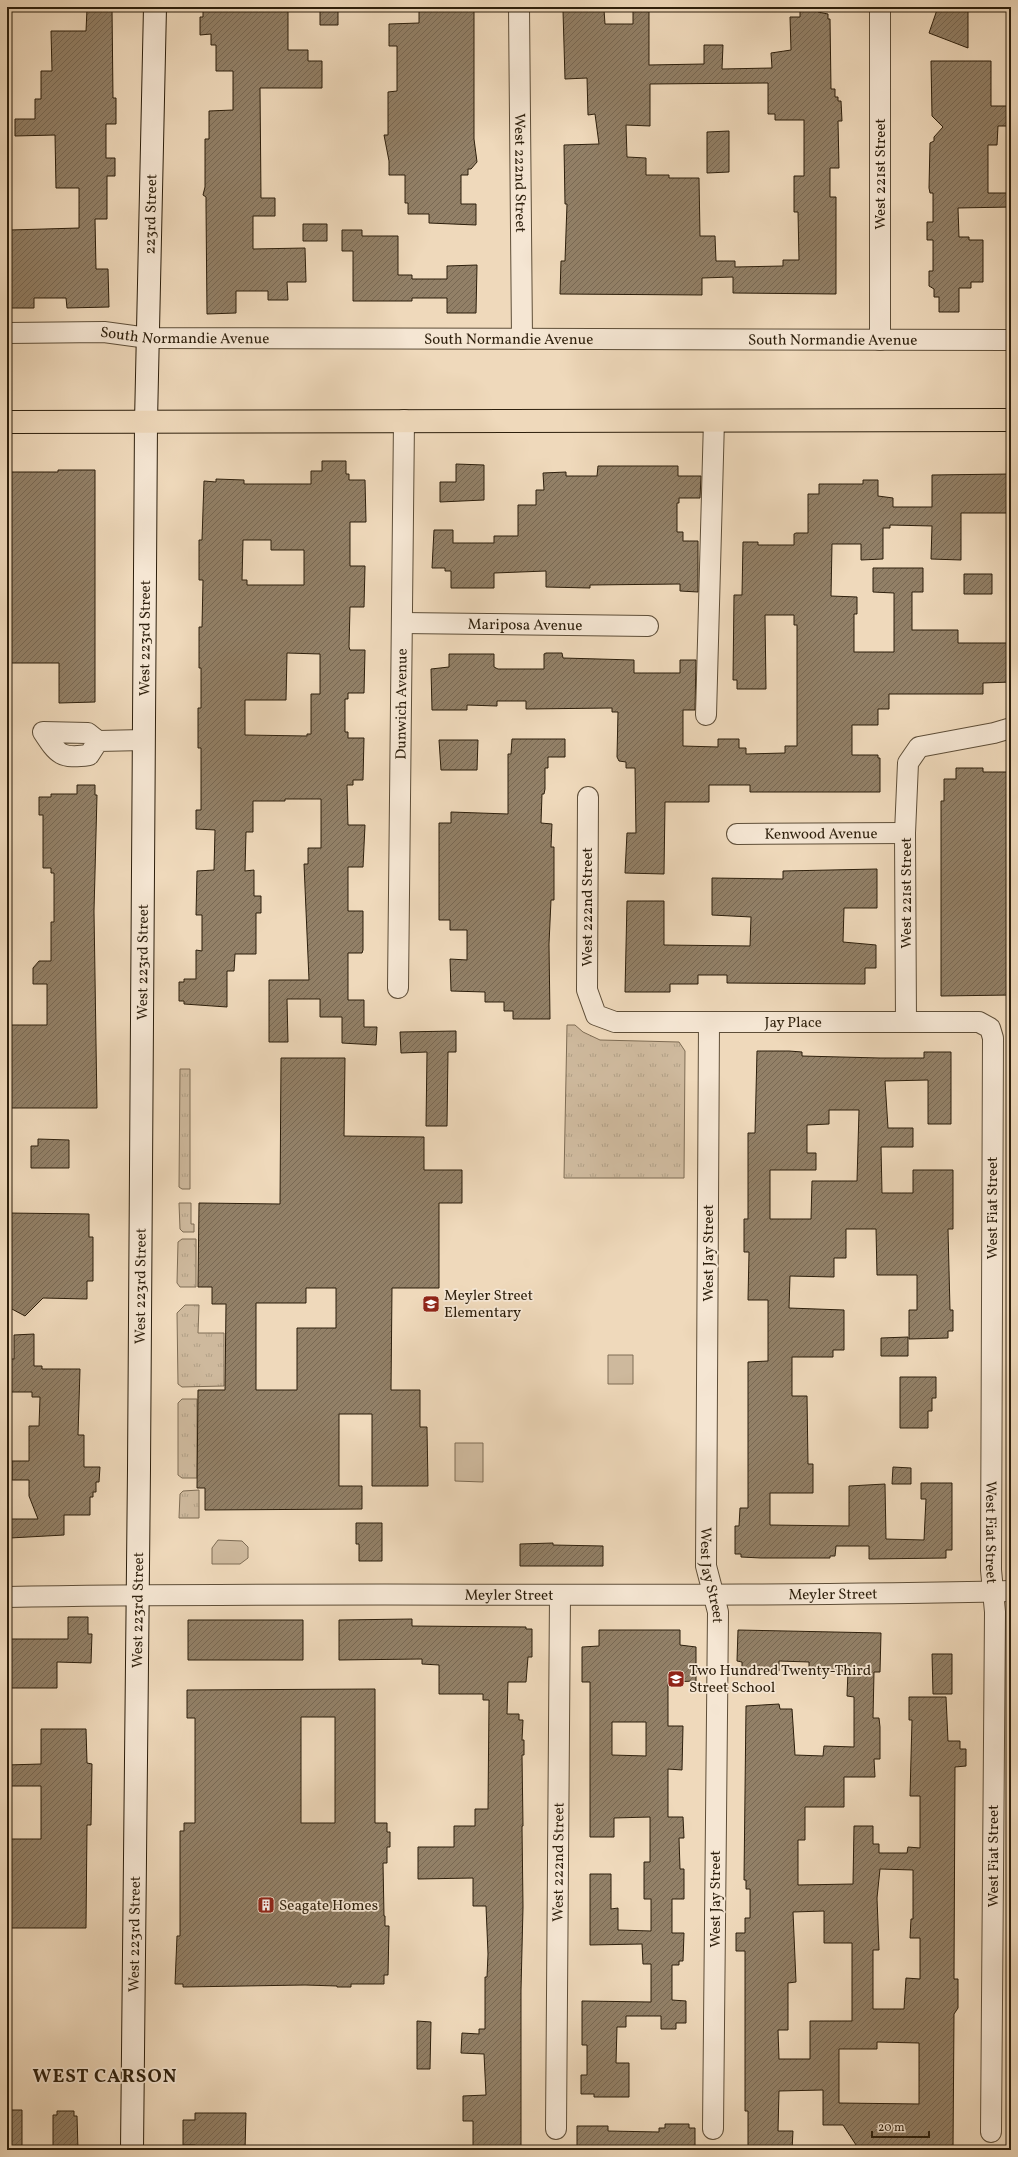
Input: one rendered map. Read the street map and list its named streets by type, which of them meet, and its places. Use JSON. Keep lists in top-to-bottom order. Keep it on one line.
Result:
{"streets":{"main road":["223rd Street","West 223rd Street"],"street":["West 222nd Street","West 221st Street","South Normandie Avenue","Mariposa Avenue","Dunwich Avenue","Kenwood Avenue","Jay Place","West Fiat Street","West Jay Street","Meyler Street"]},"crossings":[["West 222nd Street","South Normandie Avenue"],["West 222nd Street","Jay Place"],["West 222nd Street","Meyler Street"],["West 221st Street","South Normandie Avenue"],["West 221st Street","Kenwood Avenue"],["West 221st Street","Jay Place"],["223rd Street","South Normandie Avenue"],["223rd Street","West 223rd Street"],["Mariposa Avenue","Dunwich Avenue"],["West 223rd Street","Meyler Street"],["Jay Place","West Fiat Street"],["Jay Place","West Jay Street"],["West Fiat Street","Meyler Street"],["West Jay Street","Meyler Street"]],"districts":["WEST CARSON"],"places":{"school or university":["Meyler Street Elementary","Two Hundred Twenty-Third Street School"],"building":["Seagate Homes"]},"scale_bar":"20 m"}
